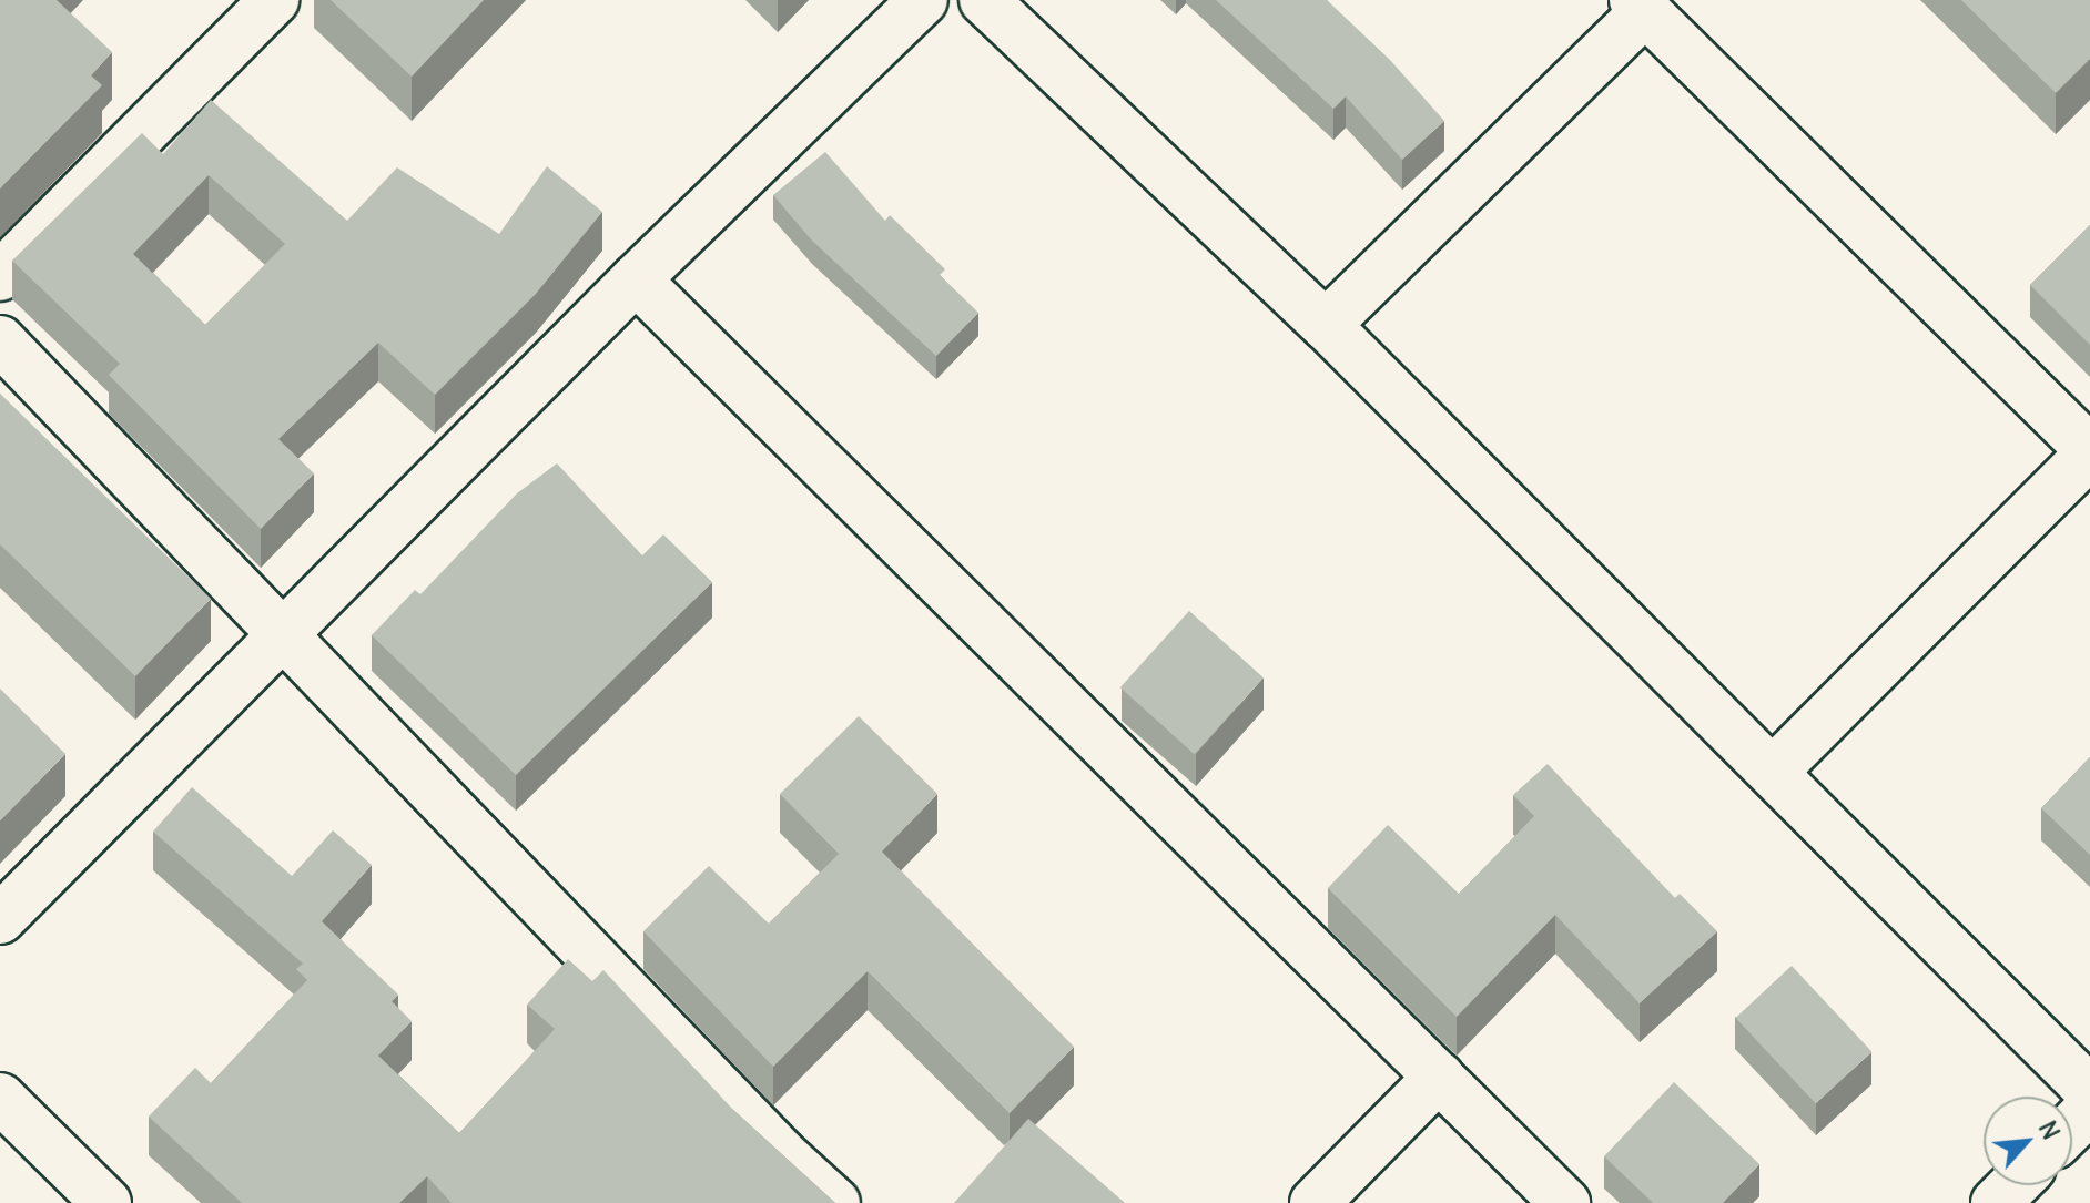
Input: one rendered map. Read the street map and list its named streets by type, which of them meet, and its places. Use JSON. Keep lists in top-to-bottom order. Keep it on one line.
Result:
{"north":"top right"}
